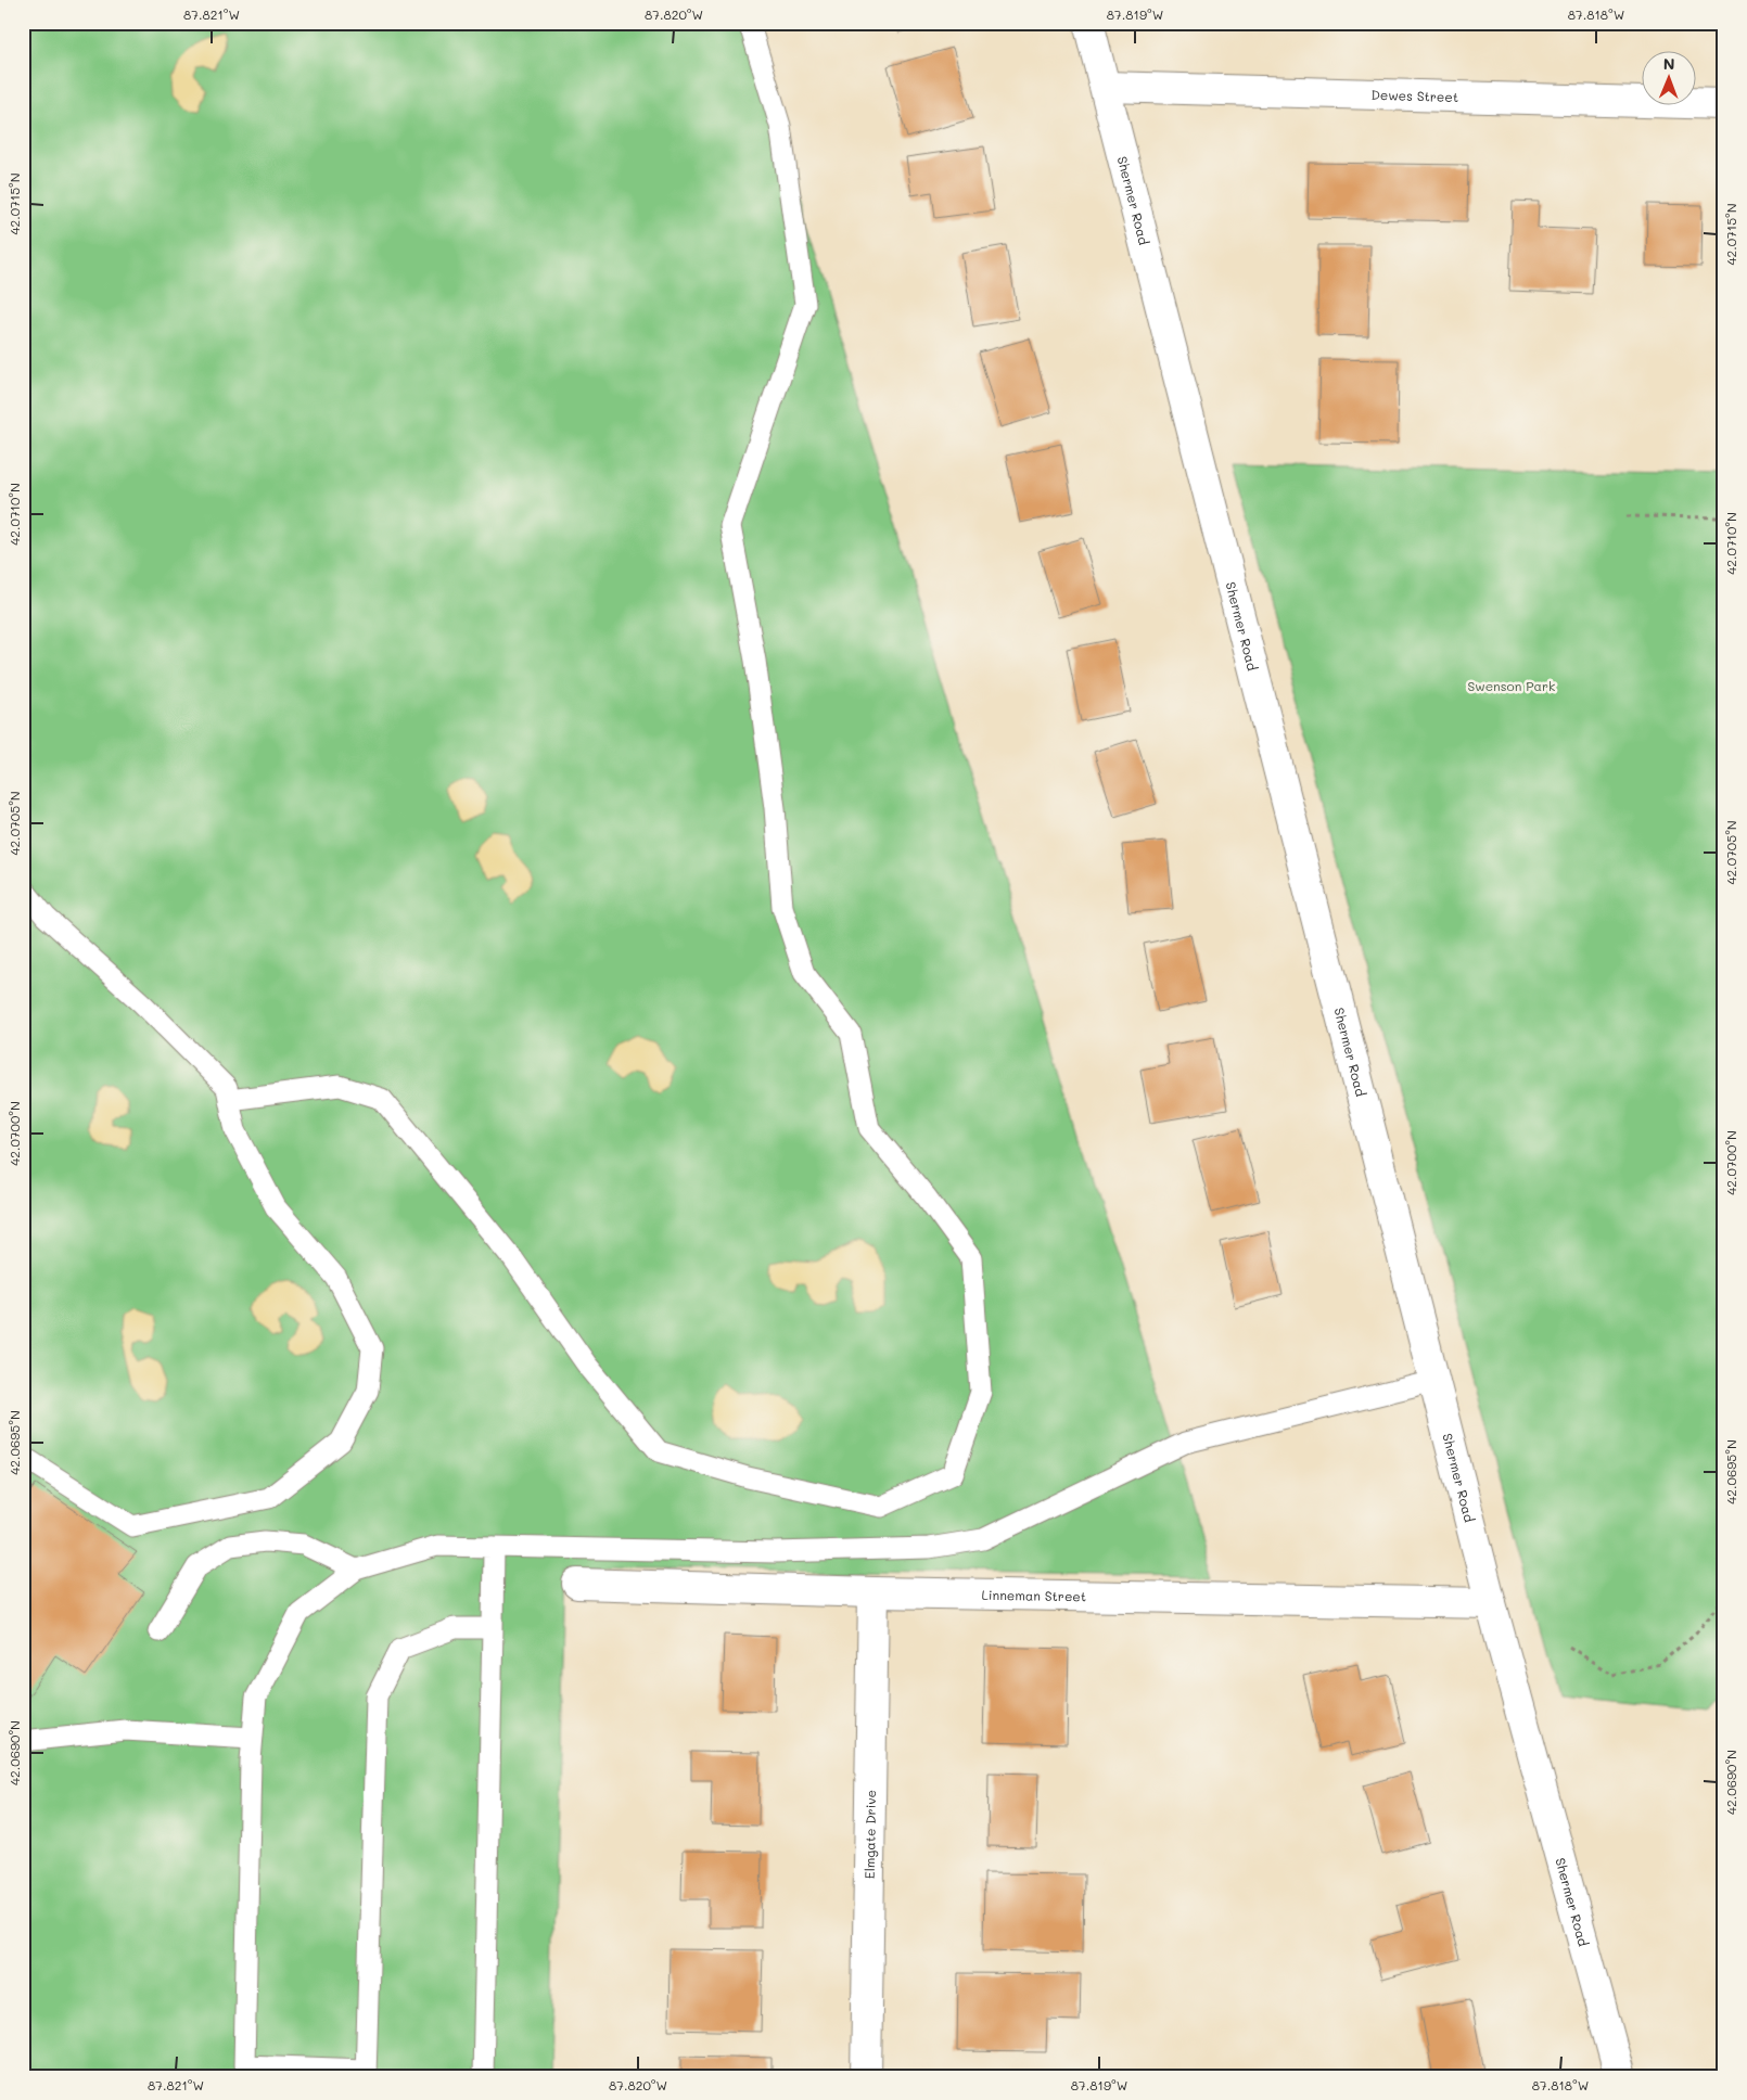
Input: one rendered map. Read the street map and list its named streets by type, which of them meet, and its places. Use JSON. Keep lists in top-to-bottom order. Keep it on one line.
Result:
{"streets":{"main road":["Dewes Street","Shermer Road","Linneman Street","Elmgate Drive"]},"crossings":[["Dewes Street","Shermer Road"],["Shermer Road","Linneman Street"],["Linneman Street","Elmgate Drive"]],"parks":["Swenson Park"],"north":"top","coordinates":["87.821°W","87.820°W","87.819°W","87.818°W","42.0715°N","42.0710°N","42.0705°N","42.0700°N","42.0695°N","42.0690°N"]}
